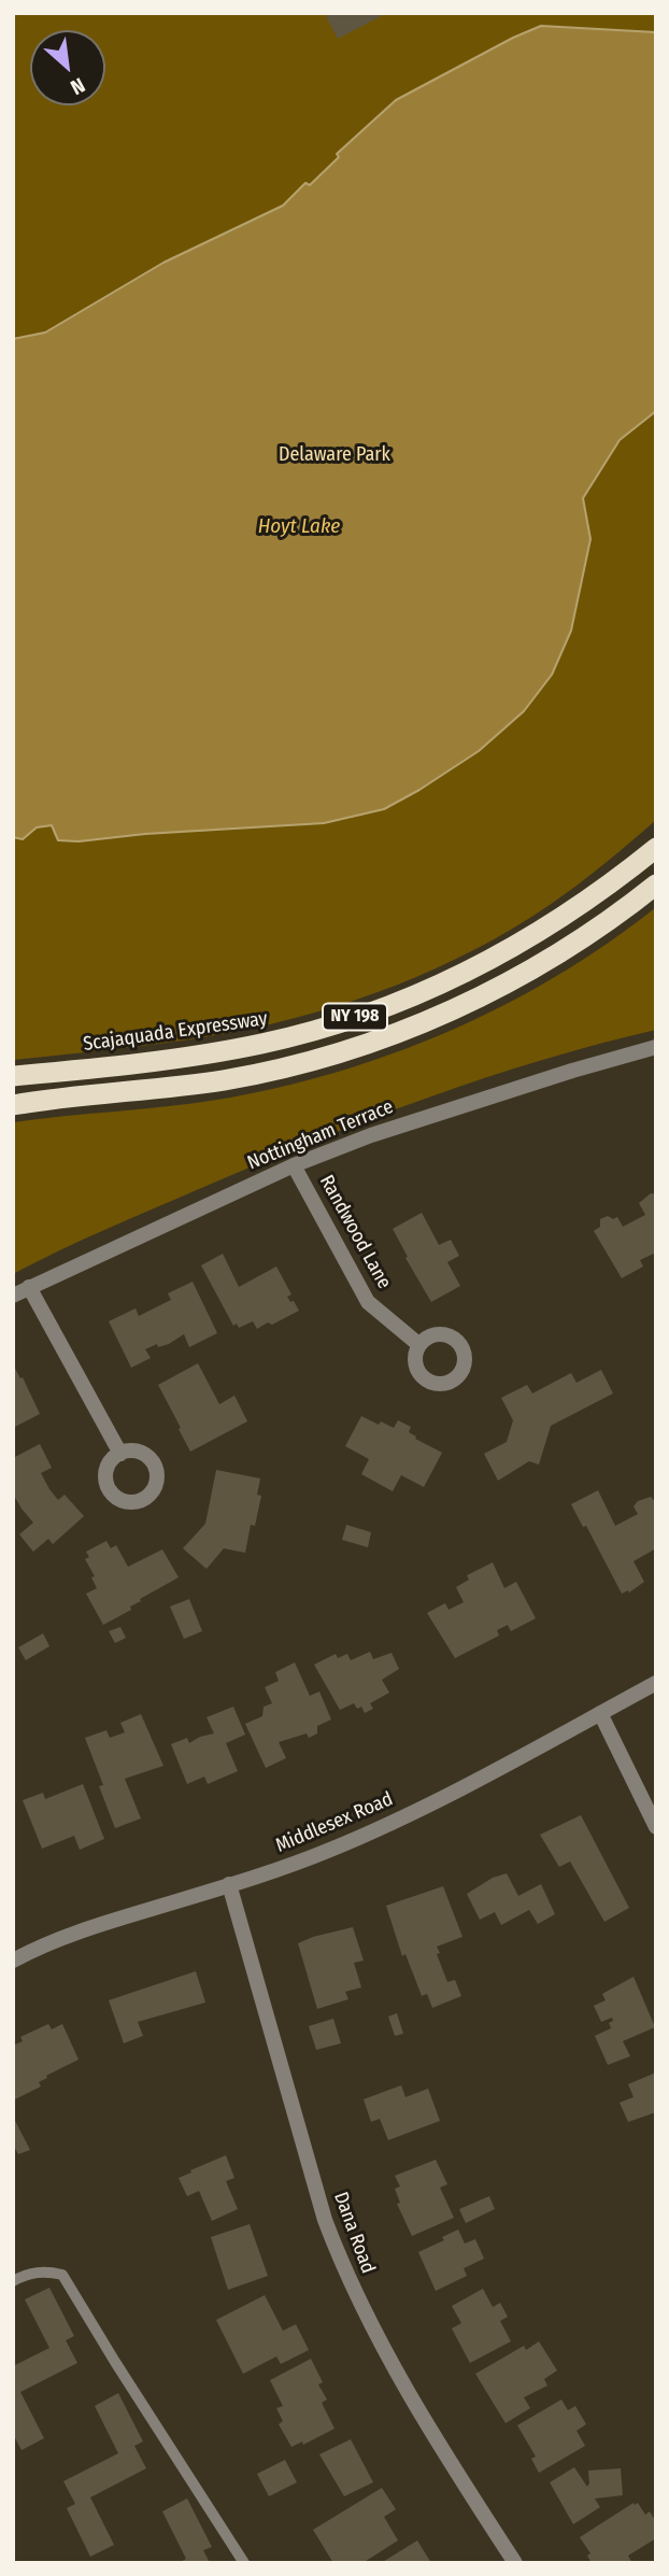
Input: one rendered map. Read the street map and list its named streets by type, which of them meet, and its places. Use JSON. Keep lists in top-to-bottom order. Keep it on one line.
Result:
{"streets":{"highway":["NY 198","Scajaquada Expressway"],"street":["Nottingham Terrace","Randwood Lane","Middlesex Road","Dana Road"]},"crossings":[["Nottingham Terrace","Randwood Lane"],["Middlesex Road","Dana Road"]],"water":["Hoyt Lake"],"parks":["Delaware Park"],"north":"bottom right"}
